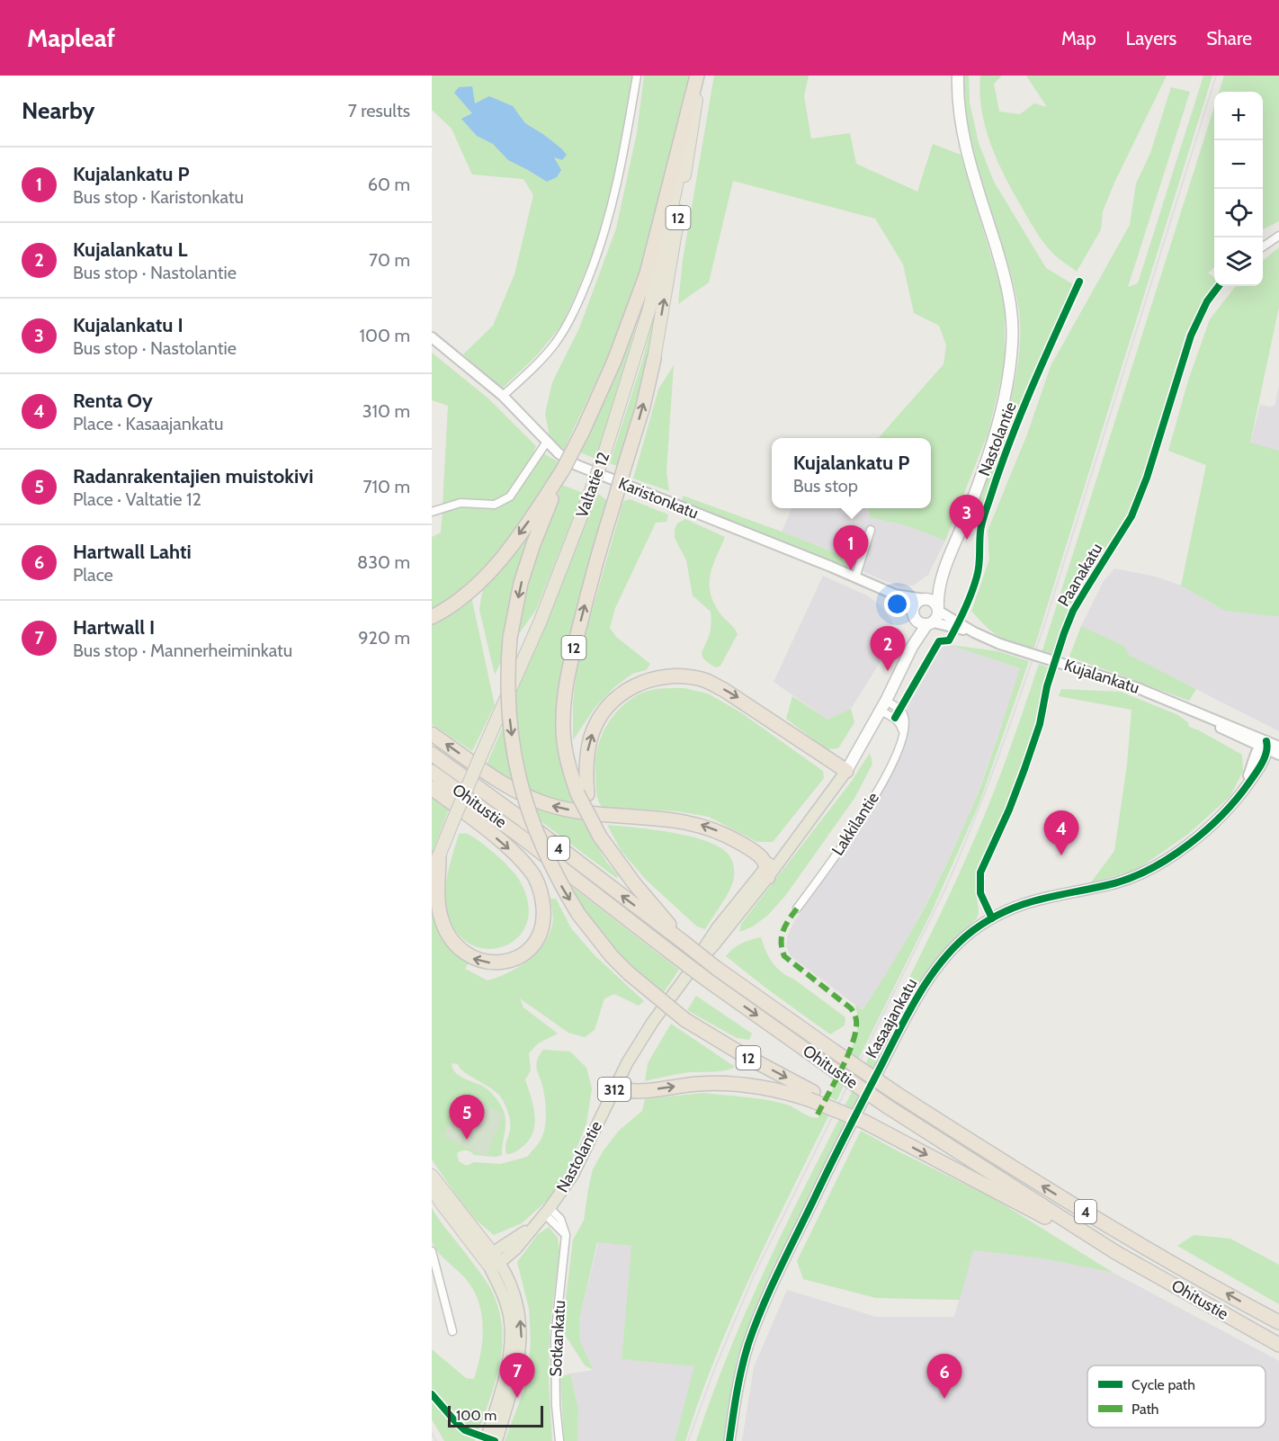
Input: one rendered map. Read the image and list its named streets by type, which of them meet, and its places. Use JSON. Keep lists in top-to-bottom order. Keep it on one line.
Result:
{"streets":{"highway":["12","Valtatie 12","Ohitustie","4"],"main road":["Nastolantie","312"],"street":["Karistonkatu","Paanakatu","Kujalankatu","Lakkilantie","Kasaajankatu","Sotkankatu"]},"crossings":[["12","Valtatie 12"],["12","Ohitustie"],["Nastolantie","Karistonkatu"],["Nastolantie","Kujalankatu"],["Nastolantie","Sotkankatu"],["Karistonkatu","Kujalankatu"],["Paanakatu","Kasaajankatu"],["Kujalankatu","Kasaajankatu"]],"legend":["Cycle path","Path"],"scale_bar":"100 m","page":{"header":"Mapleaf","nav":["Map","Layers","Share"],"heading":["Nearby","7 results"],"map_buttons":["+","−"],"list":[{"mark":"1","name":"Kujalankatu P","note":"Bus stop · Karistonkatu","value":"60 m"},{"mark":"2","name":"Kujalankatu L","note":"Bus stop · Nastolantie","value":"70 m"},{"mark":"3","name":"Kujalankatu I","note":"Bus stop · Nastolantie","value":"100 m"},{"mark":"4","name":"Renta Oy","note":"Place · Kasaajankatu","value":"310 m"},{"mark":"5","name":"Radanrakentajien muistokivi","note":"Place · Valtatie 12","value":"710 m"},{"mark":"6","name":"Hartwall Lahti","note":"Place","value":"830 m"},{"mark":"7","name":"Hartwall I","note":"Bus stop · Mannerheiminkatu","value":"920 m"}],"popup":["Kujalankatu P","Bus stop"],"pins":["3","1","2","4","5","7","6"],"scale":"100 m"}}
